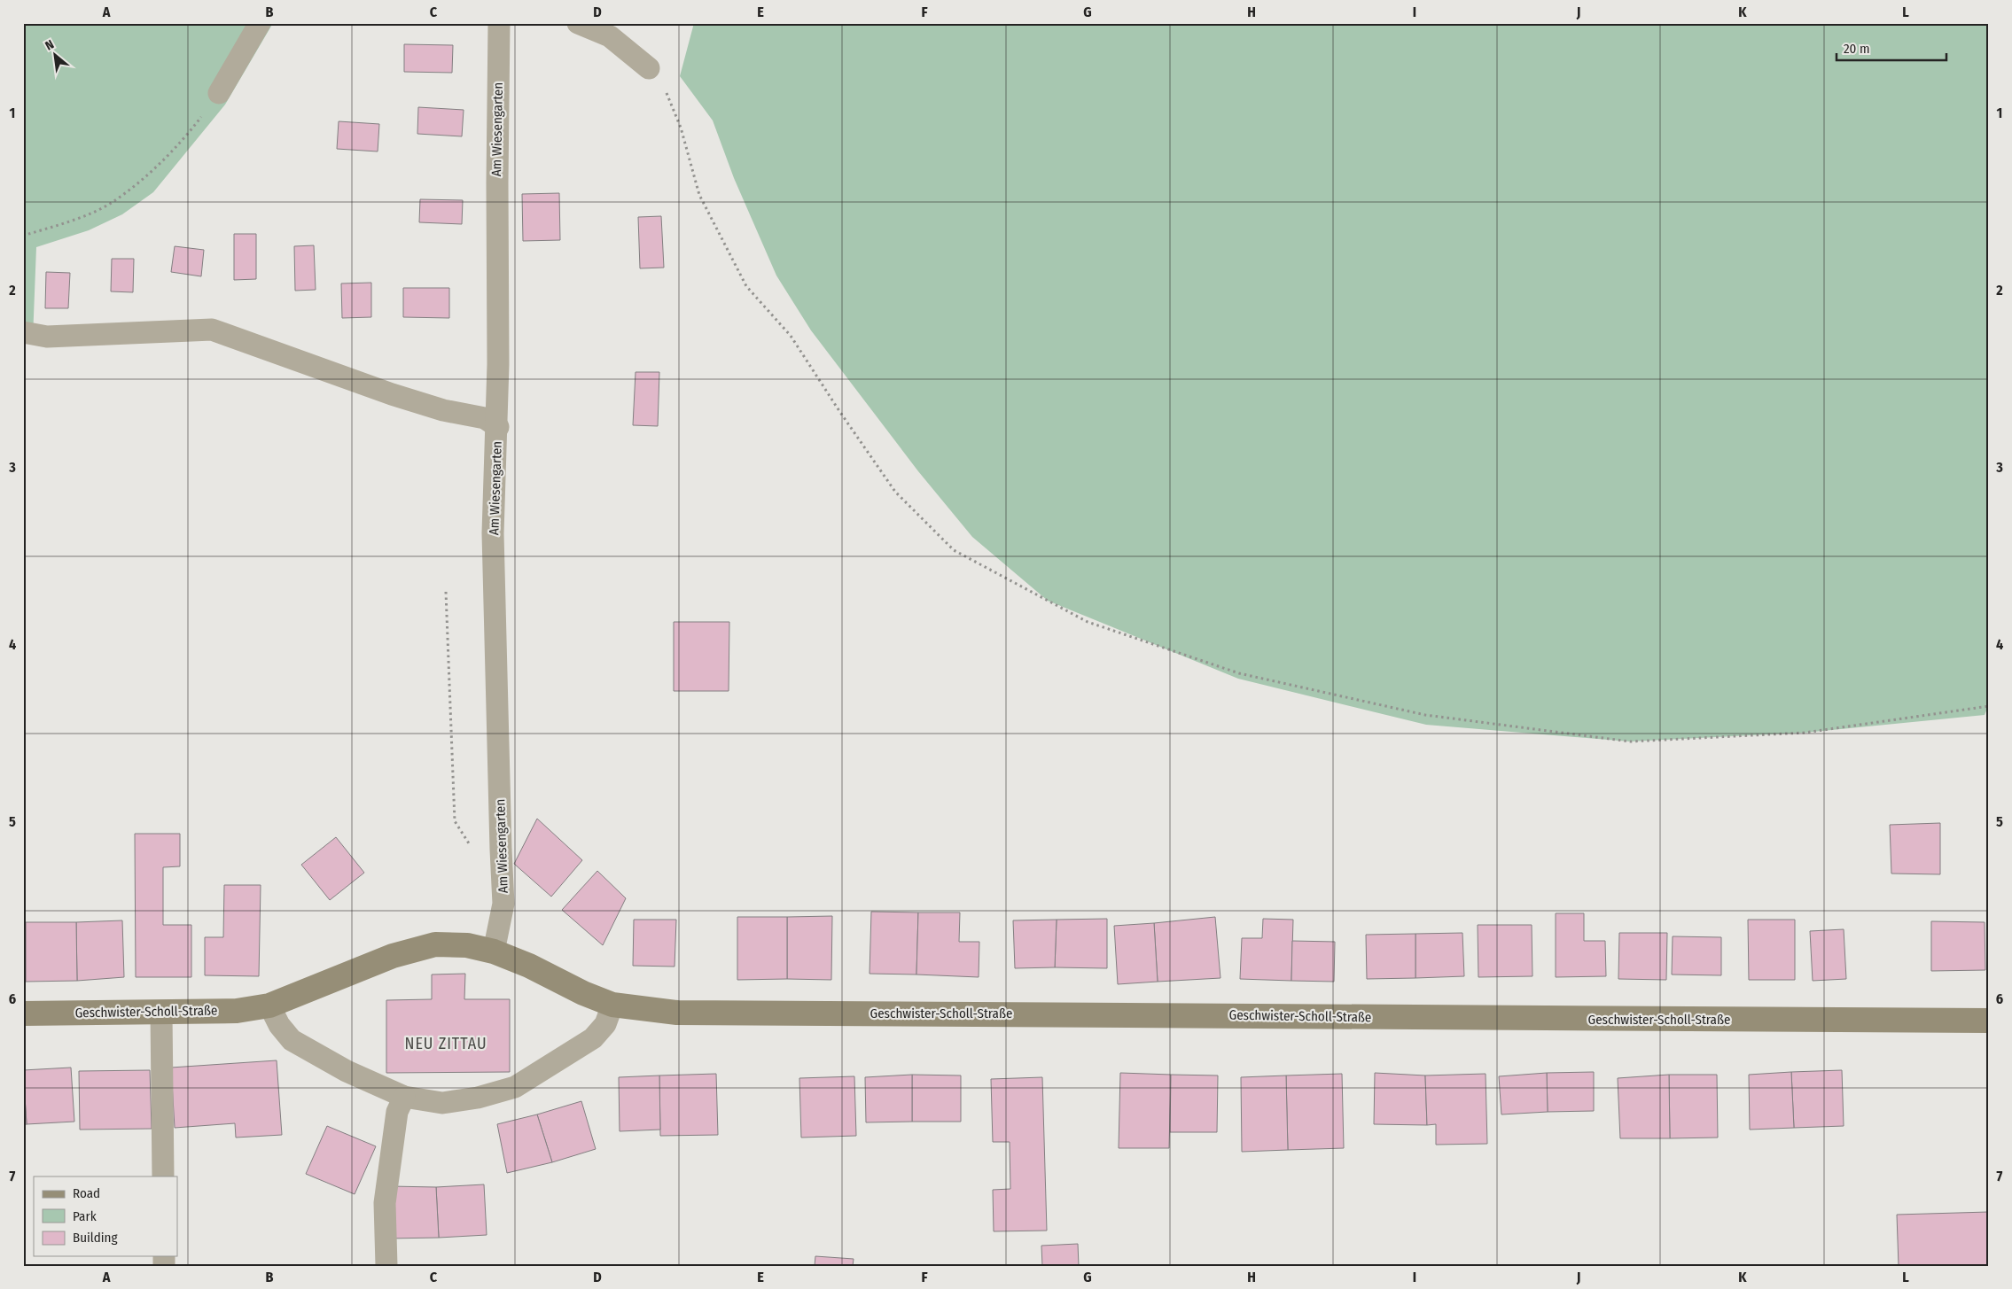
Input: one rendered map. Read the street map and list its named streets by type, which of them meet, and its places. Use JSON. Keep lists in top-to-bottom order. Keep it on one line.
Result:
{"streets":{"street":["Geschwister-Scholl-Straße"],"lane":["Am Wiesengarten"]},"crossings":[["Am Wiesengarten","Geschwister-Scholl-Straße"]],"districts":["NEU ZITTAU"],"legend":["Road","Park","Building"],"scale_bar":"20 m","north":"top left","grid":{"columns":["A","B","C","D","E","F","G","H","I","J","K","L"],"rows":["1","2","3","4","5","6","7"]}}
